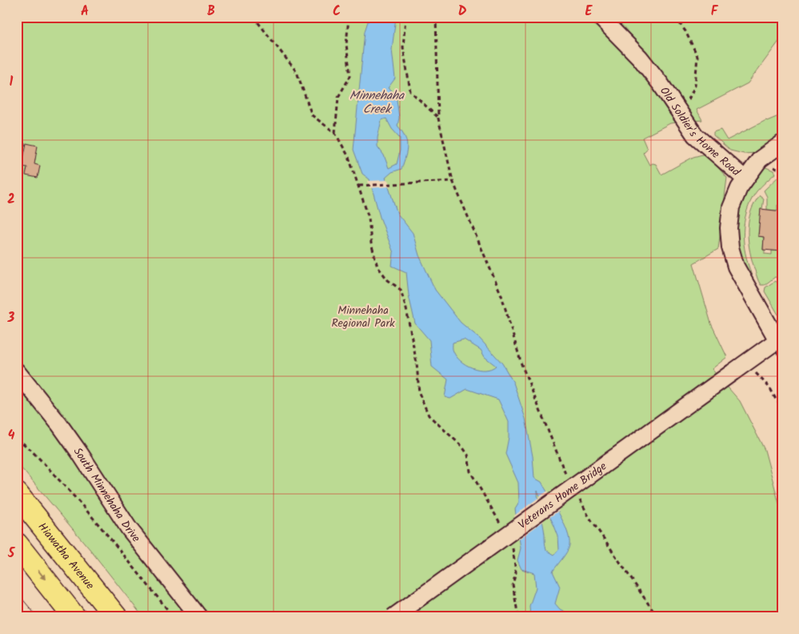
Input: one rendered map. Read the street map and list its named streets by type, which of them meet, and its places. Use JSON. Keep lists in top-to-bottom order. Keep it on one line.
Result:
{"streets":{"highway":["Hiawatha Avenue"],"street":["Old Soldier's Home Road","South Minnehaha Drive","Veterans Home Bridge"]},"crossings":[["Old Soldier's Home Road","Veterans Home Bridge"]],"water":["Minnehaha Creek"],"parks":["Minnehaha Regional Park"],"grid":{"columns":["A","B","C","D","E","F"],"rows":["1","2","3","4","5"]}}
